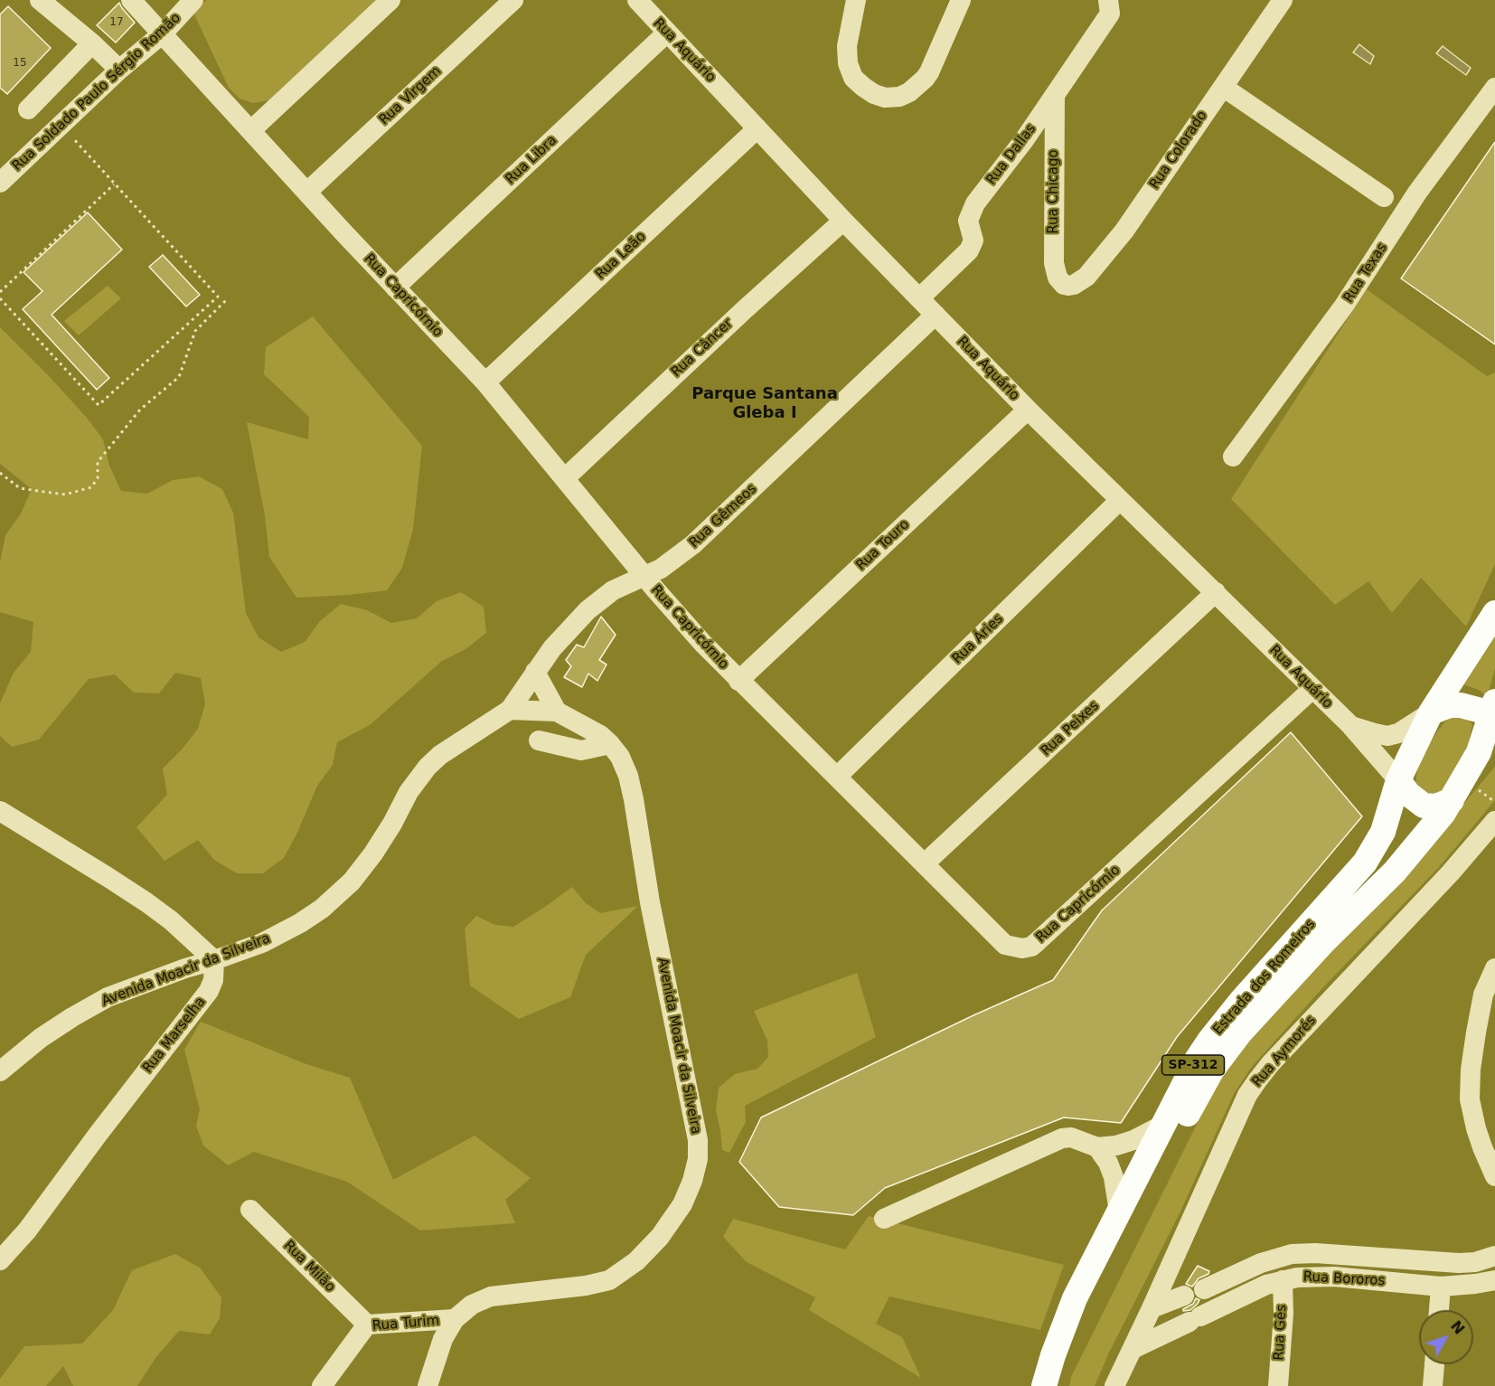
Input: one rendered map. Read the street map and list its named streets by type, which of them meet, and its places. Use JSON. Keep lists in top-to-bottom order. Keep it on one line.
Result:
{"streets":{"main road":["Estrada dos Romeiros","SP-312"],"street":["Rua Aquário","Rua Soldado Paulo Sérgio Romão","Rua Virgem","Rua Colorado","Rua Dallas","Rua Libra","Rua Chicago","Rua Leão","Rua Texas","Rua Capricórnio","Rua Câncer","Rua Gêmeos","Rua Touro","Rua Áries","Rua Peixes","Avenida Moacir da Silveira","Rua Marselha","Rua Aymorés","Rua Milão","Rua Bororos","Rua Turim","Rua Gês"]},"crossings":[["Rua Aquário","Rua Dallas"],["Rua Aquário","Rua Libra"],["Rua Aquário","Rua Leão"],["Rua Aquário","Rua Capricórnio"],["Rua Aquário","Rua Câncer"],["Rua Aquário","Rua Gêmeos"],["Rua Aquário","Rua Touro"],["Rua Aquário","Rua Áries"],["Rua Aquário","Rua Peixes"],["Rua Aquário","Estrada dos Romeiros"],["Rua Soldado Paulo Sérgio Romão","Rua Capricórnio"],["Rua Virgem","Rua Capricórnio"],["Rua Colorado","Rua Chicago"],["Rua Dallas","Rua Chicago"],["Rua Libra","Rua Capricórnio"],["Rua Leão","Rua Capricórnio"],["Rua Capricórnio","Rua Câncer"],["Rua Capricórnio","Rua Gêmeos"],["Rua Capricórnio","Rua Touro"],["Rua Capricórnio","Rua Áries"],["Rua Capricórnio","Rua Peixes"],["Rua Gêmeos","Avenida Moacir da Silveira"],["Avenida Moacir da Silveira","Rua Marselha"],["Avenida Moacir da Silveira","Rua Turim"],["Rua Aymorés","Rua Bororos"],["Rua Milão","Rua Turim"],["Rua Bororos","Rua Gês"]],"districts":["Parque Santana Gleba I"],"house_numbers":["17","15"],"north":"top right"}
